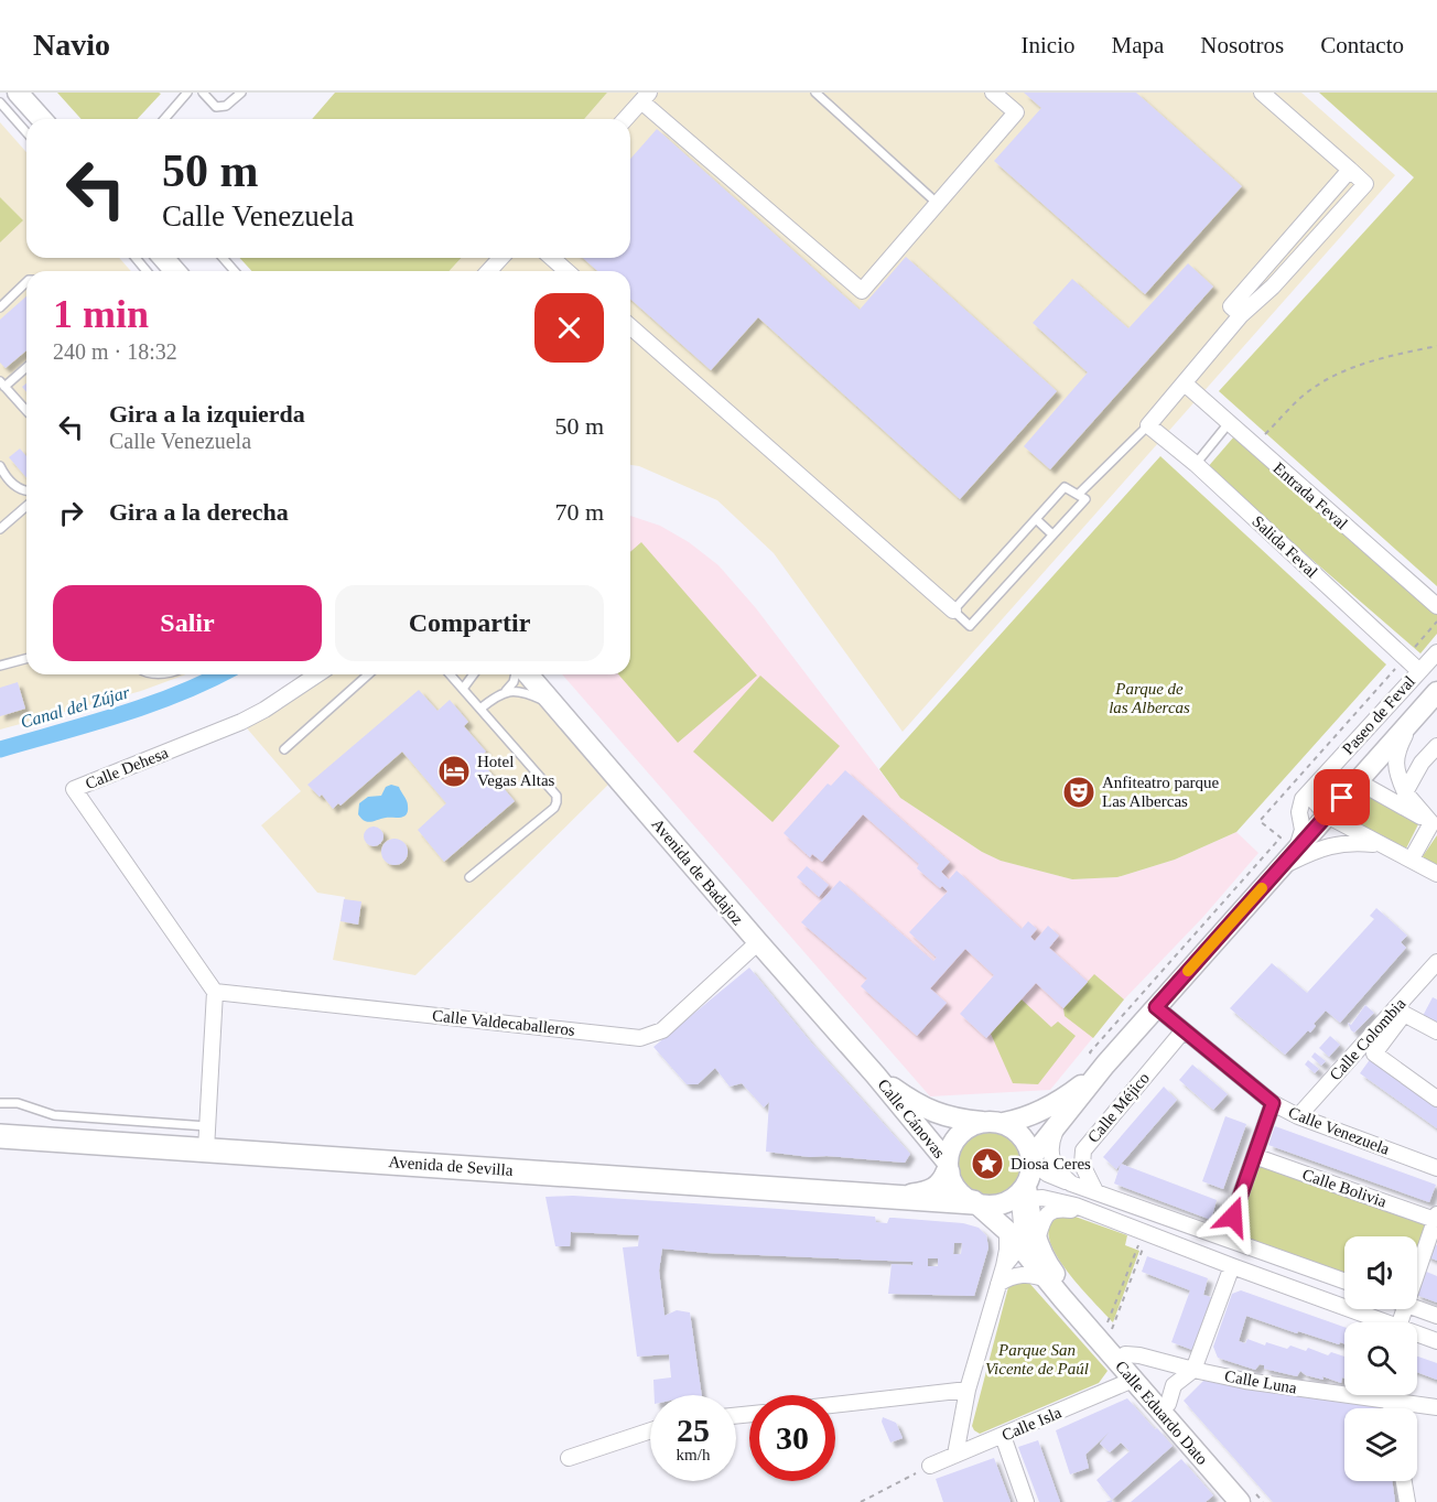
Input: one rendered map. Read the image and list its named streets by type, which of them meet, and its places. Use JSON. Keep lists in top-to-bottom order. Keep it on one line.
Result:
{"streets":{"main road":["Avenida de Badajoz","Calle Cánovas","Avenida de Sevilla","Calle Eduardo Dato"],"street":["Entrada Feval","Salida Feval","Paseo de Feval","Calle Dehesa","Calle Valdecaballeros","Calle Colombia","Calle Méjico","Calle Venezuela","Calle Bolivia","Calle Luna","Calle Isla"]},"crossings":[["Salida Feval","Paseo de Feval"],["Calle Dehesa","Calle Valdecaballeros"],["Avenida de Badajoz","Calle Valdecaballeros"],["Avenida de Badajoz","Calle Cánovas"],["Calle Colombia","Calle Venezuela"],["Calle Méjico","Calle Venezuela"],["Calle Cánovas","Avenida de Sevilla"],["Calle Cánovas","Calle Eduardo Dato"],["Avenida de Sevilla","Calle Eduardo Dato"],["Calle Luna","Calle Eduardo Dato"],["Calle Eduardo Dato","Calle Isla"]],"water":["Canal del Zújar"],"parks":["Parque de las Albercas","Parque San Vicente de Paúl"],"places":{"hotel":["Hotel Vegas Altas"],"theatre":["Anfiteatro parque Las Albercas"],"place":["Diosa Ceres"]},"page":{"header":"Navio","nav":["Inicio","Mapa","Nosotros","Contacto"],"turn":["50 m","Calle Venezuela"],"heading":["1 min","240 m · 18:32"],"list":[{"name":"Gira a la izquierda","note":"Calle Venezuela","value":"50 m"},{"name":"Gira a la derecha","value":"70 m"}],"buttons":["Salir","Compartir"],"speed":"25 km/h","limit":"30"}}
